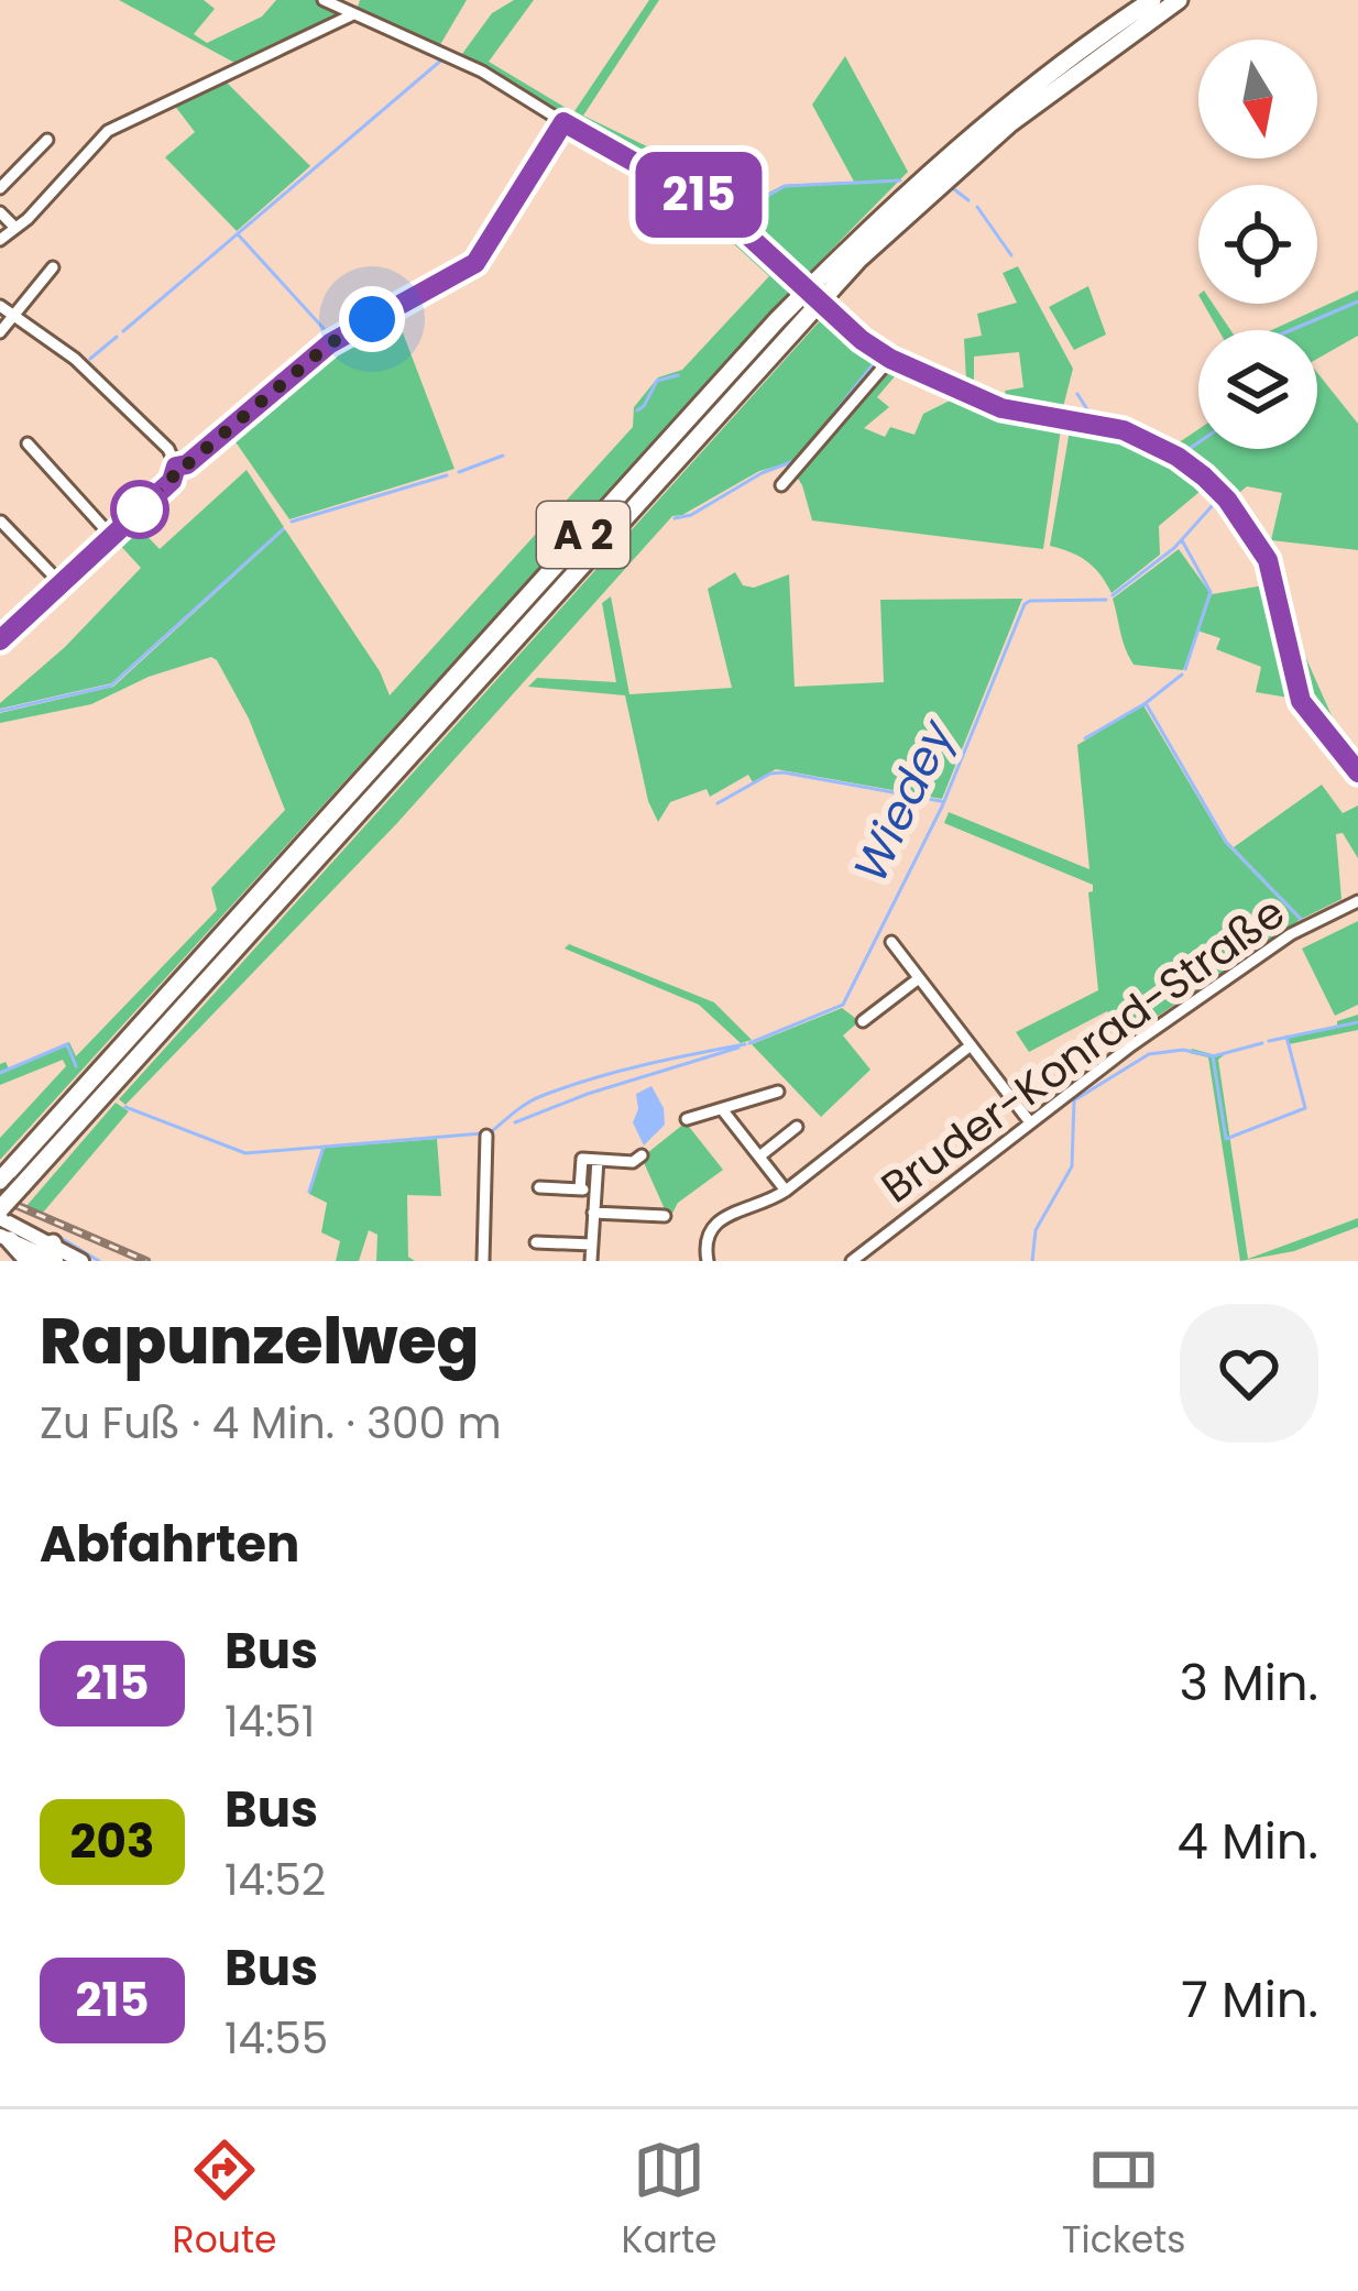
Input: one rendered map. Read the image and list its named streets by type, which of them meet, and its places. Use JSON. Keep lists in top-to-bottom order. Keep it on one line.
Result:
{"streets":{"highway":["A 2"],"street":["Bruder-Konrad-Straße"]},"water":["Wiedey"],"lines":["bus line 215"],"north":"bottom","page":{"on_map":"215","heading":[["Rapunzelweg","Zu Fuß · 4 Min. · 300 m"],"Abfahrten"],"list":[{"mark":"215","name":"Bus","note":"14:51","value":"3 Min."},{"mark":"203","name":"Bus","note":"14:52","value":"4 Min."},{"mark":"215","name":"Bus","note":"14:55","value":"7 Min."}],"tabs":["Route","Karte","Tickets"]}}
